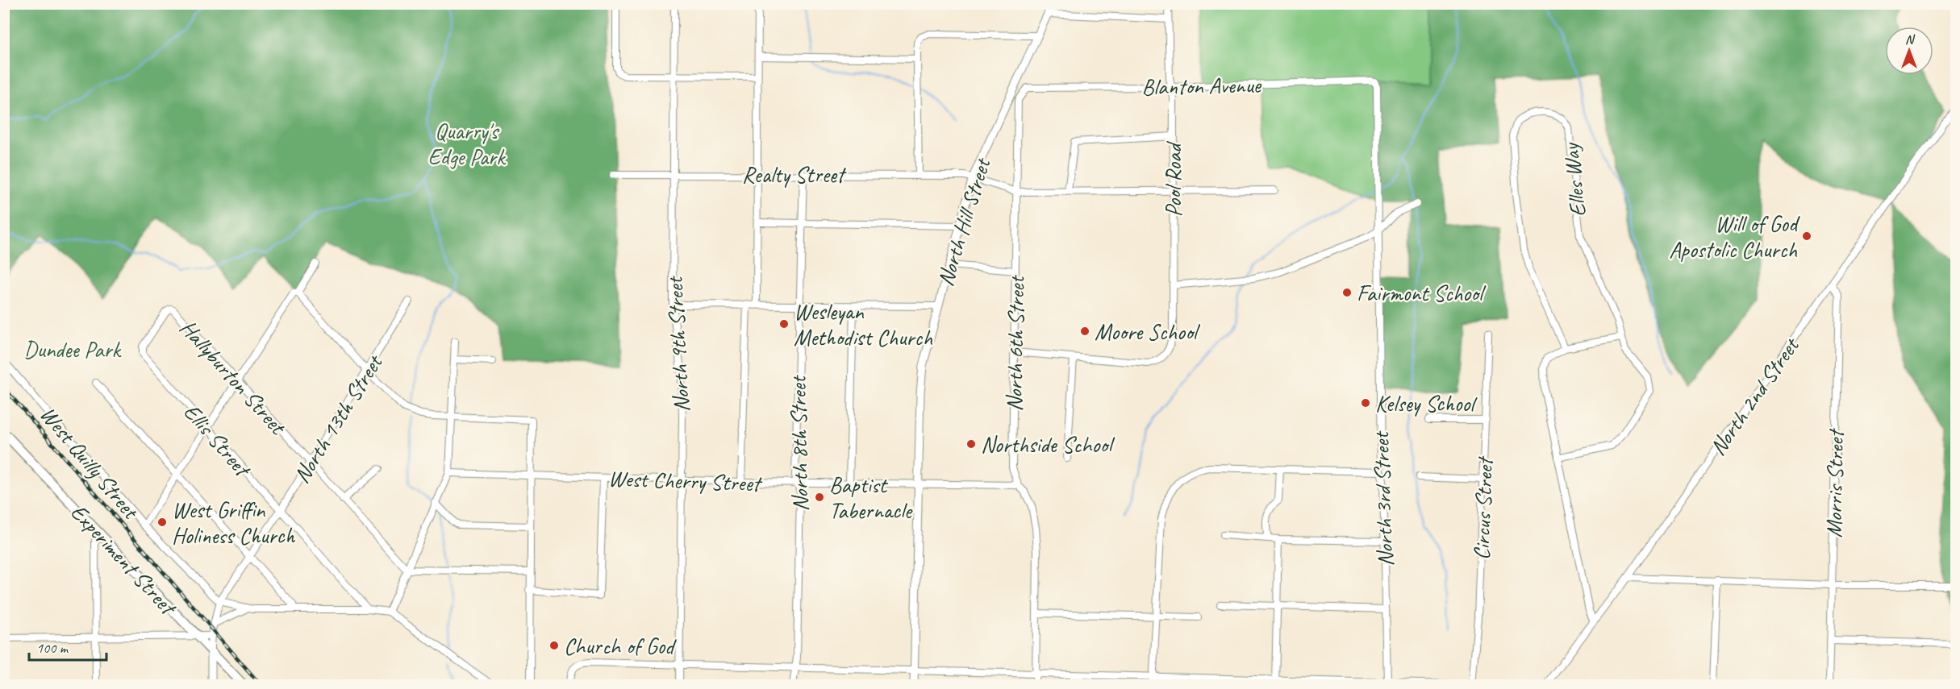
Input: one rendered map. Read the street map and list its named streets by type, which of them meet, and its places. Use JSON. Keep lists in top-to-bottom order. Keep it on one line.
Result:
{"streets":{"main road":["Experiment Street"],"street":["Blanton Avenue","Realty Street","Pool Road","Elles Way","North Hill Street","North 6th Street","North 9th Street","Hallyburton Street","North 2nd Street","North 13th Street","Ellis Street","North 8th Street","West Quilly Street","West Cherry Street","Morris Street","North 3rd Street","Circus Street"]},"crossings":[["Blanton Avenue","Pool Road"],["Blanton Avenue","North 6th Street"],["Blanton Avenue","North 3rd Street"],["Realty Street","Pool Road"],["Realty Street","North Hill Street"],["Realty Street","North 6th Street"],["Realty Street","North 9th Street"],["Realty Street","North 8th Street"],["North Hill Street","West Cherry Street"],["North 6th Street","West Cherry Street"],["North 9th Street","West Cherry Street"],["Hallyburton Street","North 13th Street"],["Hallyburton Street","Ellis Street"],["North 2nd Street","Morris Street"],["North 13th Street","Ellis Street"],["North 13th Street","West Quilly Street"],["North 13th Street","Experiment Street"],["North 8th Street","West Cherry Street"]],"parks":["Quarry's Edge Park","Dundee Park"],"places":["Will of God Apostolic Church","Fairmont School","Wesleyan Methodist Church","Moore School","Kelsey School","Northside School","Baptist Tabernacle","West Griffin Holiness Church","Church of God"],"scale_bar":"100 m","north":"top"}
